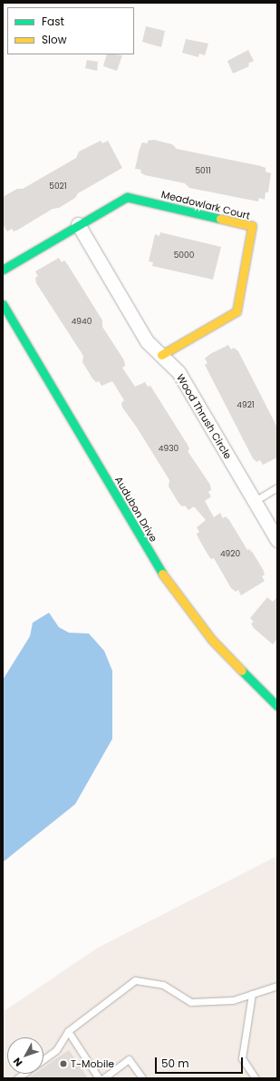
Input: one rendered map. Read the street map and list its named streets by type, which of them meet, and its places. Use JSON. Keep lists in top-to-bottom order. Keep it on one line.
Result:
{"streets":{"street":["Meadowlark Court","Wood Thrush Circle","Audubon Drive"]},"crossings":[["Meadowlark Court","Wood Thrush Circle"]],"places":["T-Mobile"],"house_numbers":["5011","5021","5000","4940","4921","4930","4920"],"legend":["Fast","Slow"],"scale_bar":"50 m","north":"bottom left"}
